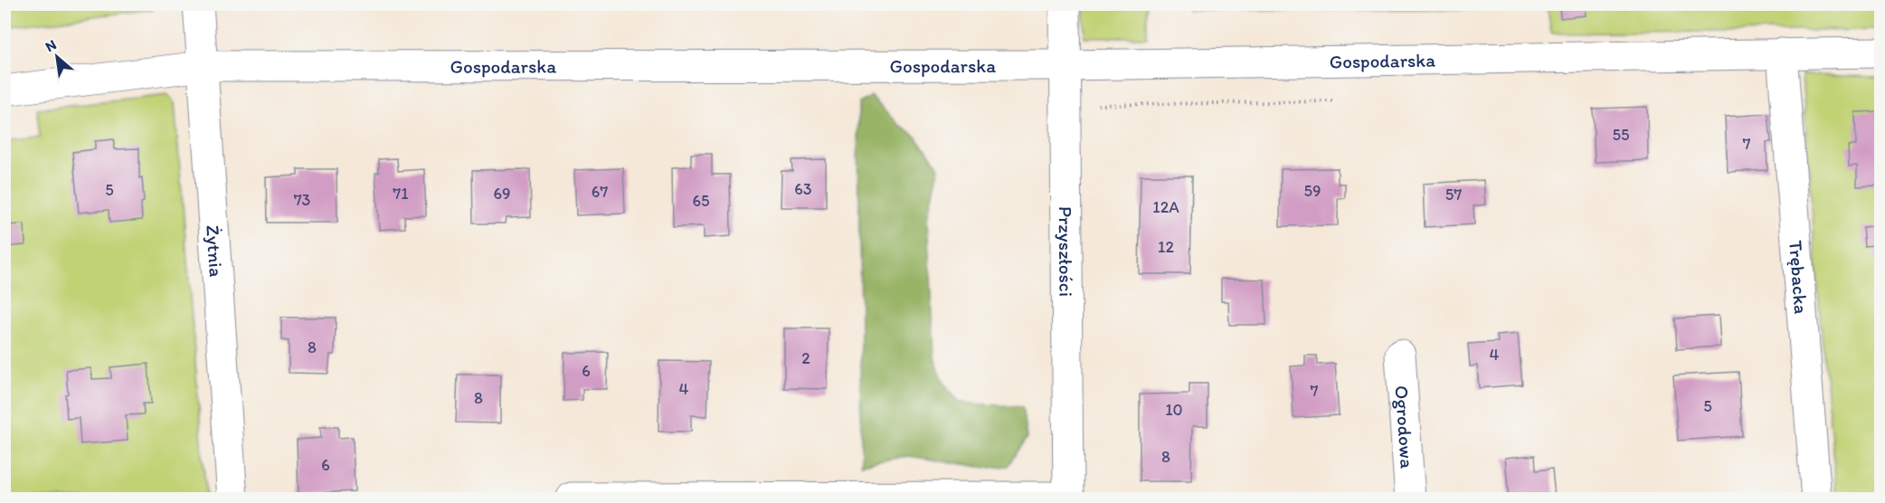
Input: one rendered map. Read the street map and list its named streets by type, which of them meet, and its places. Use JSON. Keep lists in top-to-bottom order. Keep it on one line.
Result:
{"streets":{"street":["Gospodarska","Żytnia","Przyszłości","Trębacka","Ogrodowa"]},"crossings":[["Gospodarska","Żytnia"],["Gospodarska","Przyszłości"],["Gospodarska","Trębacka"]],"house_numbers":["55","7","63","5","59","67","71","69","57","73","65","12A","12","8","4","2","6","4","7","8","5","10","8","6"],"north":"top left"}
